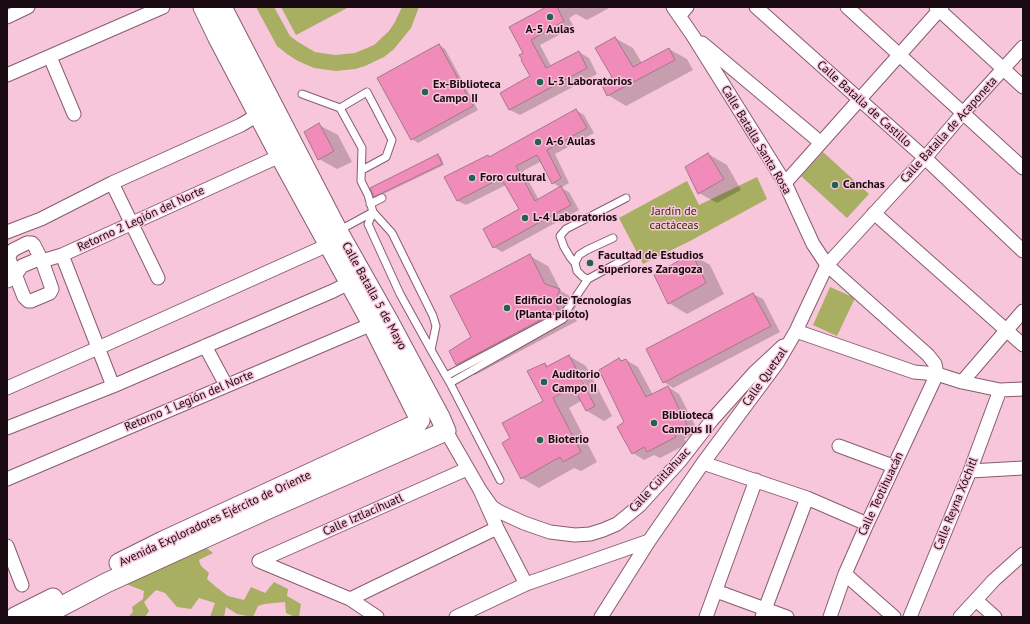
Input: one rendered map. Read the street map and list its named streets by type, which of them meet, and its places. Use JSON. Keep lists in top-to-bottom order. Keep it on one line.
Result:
{"streets":{"street":["Calle Batalla de Castillo","Calle Batalla de Acaponeta","Calle Batalla Santa Rosa","Retorno 2 Legión del Norte","Calle Batalla 5 de Mayo","Calle Quetzal","Retorno 1 Legión del Norte","Calle Cuitlahuac","Calle Teotihuacán","Calle Reyna Xóchitl","Calle Iztlacihuatl","Avenida Exploradores Ejército de Oriente"]},"crossings":[["Calle Batalla de Castillo","Calle Batalla de Acaponeta"],["Calle Batalla de Acaponeta","Calle Batalla Santa Rosa"],["Calle Batalla de Acaponeta","Calle Quetzal"],["Calle Batalla de Acaponeta","Calle Cuitlahuac"],["Calle Batalla Santa Rosa","Calle Teotihuacán"],["Retorno 2 Legión del Norte","Calle Batalla 5 de Mayo"],["Calle Batalla 5 de Mayo","Retorno 1 Legión del Norte"],["Calle Batalla 5 de Mayo","Calle Cuitlahuac"],["Calle Batalla 5 de Mayo","Calle Iztlacihuatl"],["Calle Batalla 5 de Mayo","Avenida Exploradores Ejército de Oriente"],["Calle Quetzal","Calle Cuitlahuac"]],"parks":["Jardín de cactáceas"],"places":["A-5 Aulas","L-3 Laboratorios","Ex-Biblioteca Campo II","A-6 Aulas","Foro cultural","Canchas","L-4 Laboratorios","Facultad de Estudios Superiores Zaragoza","Edificio de Tecnologías (Planta piloto)","Auditorio Campo II","Biblioteca Campus II","Bioterio"]}
